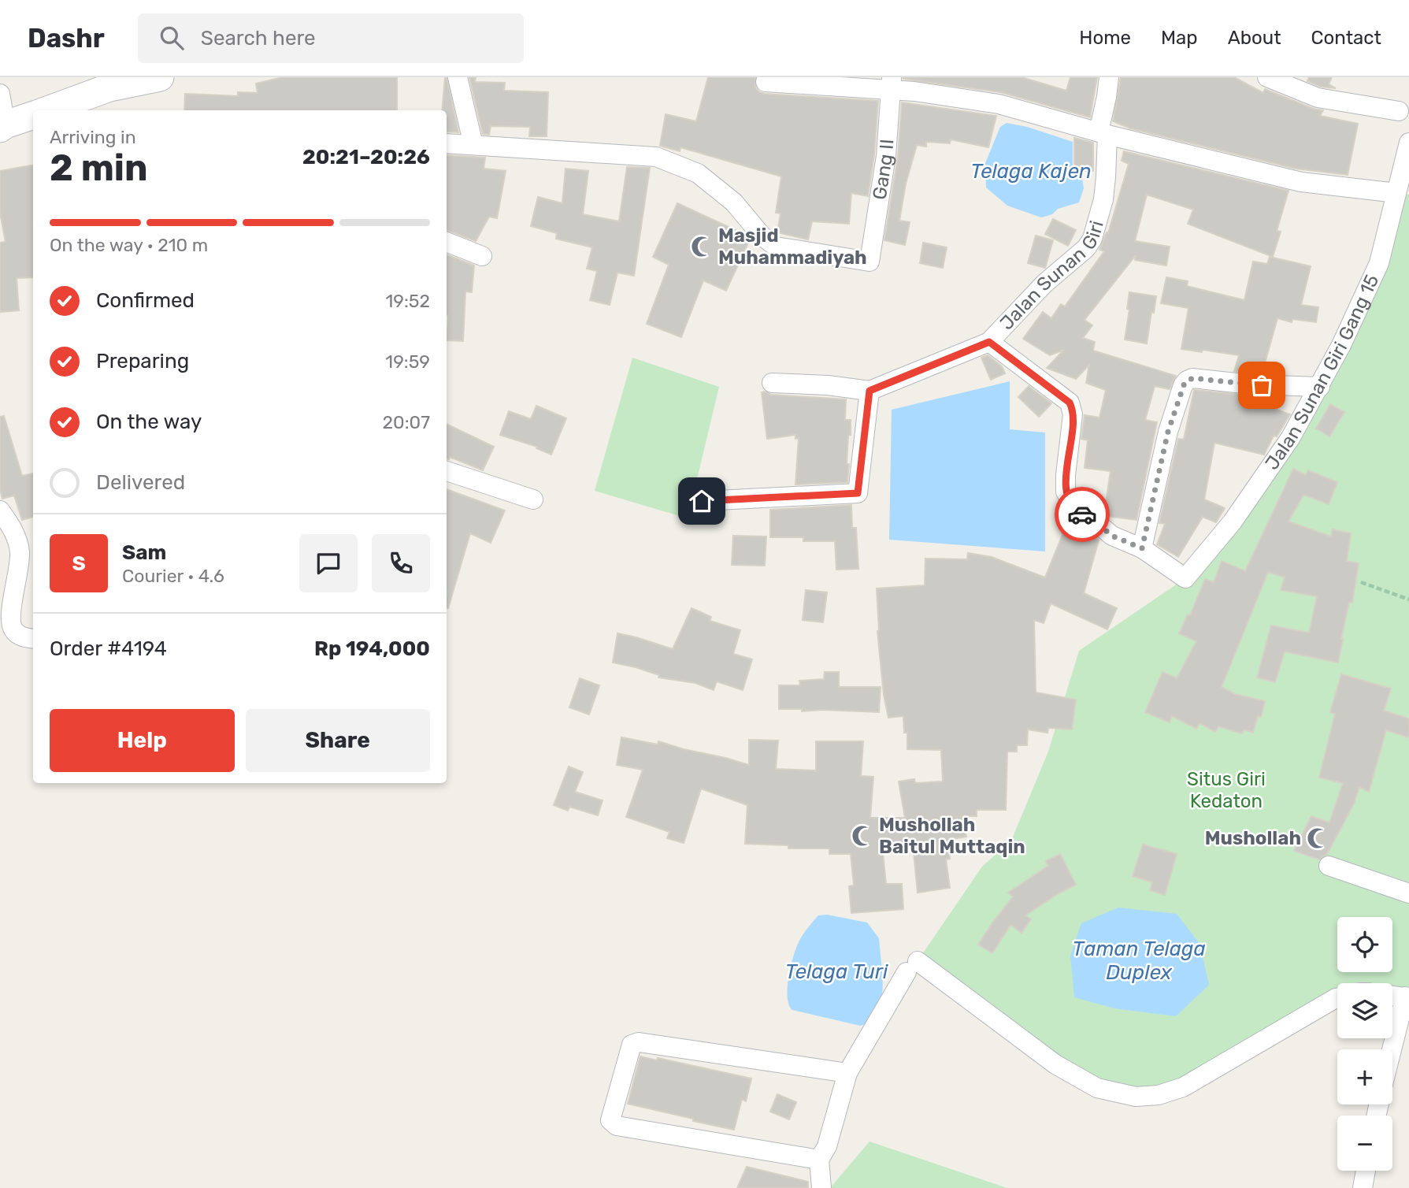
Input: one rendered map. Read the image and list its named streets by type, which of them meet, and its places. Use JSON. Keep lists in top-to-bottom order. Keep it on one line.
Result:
{"streets":{"street":["Gang II","Jalan Sunan Giri","Jalan Sunan Giri Gang 15"]},"water":["Telaga Kajen","Taman Telaga Duplex","Telaga Turi"],"parks":["Situs Giri Kedaton"],"places":{"mosque":["Masjid Muhammadiyah","Mushollah Baitul Muttaqin","Mushollah"]},"page":{"header":"Dashr","search":"Search here","nav":["Home","Map","About","Contact"],"heading":["2 min","Arriving in","20:21–20:26"],"panel":["Sam","Courier · 4.6","Order #4194","Rp 194,000"],"bar":"On the way · 210 m","list":[["Confirmed","19:52"],["Preparing","19:59"],["On the way","20:07"],"Delivered"],"round":"S","buttons":["Help","Share"],"map_buttons":["+","−"]}}
